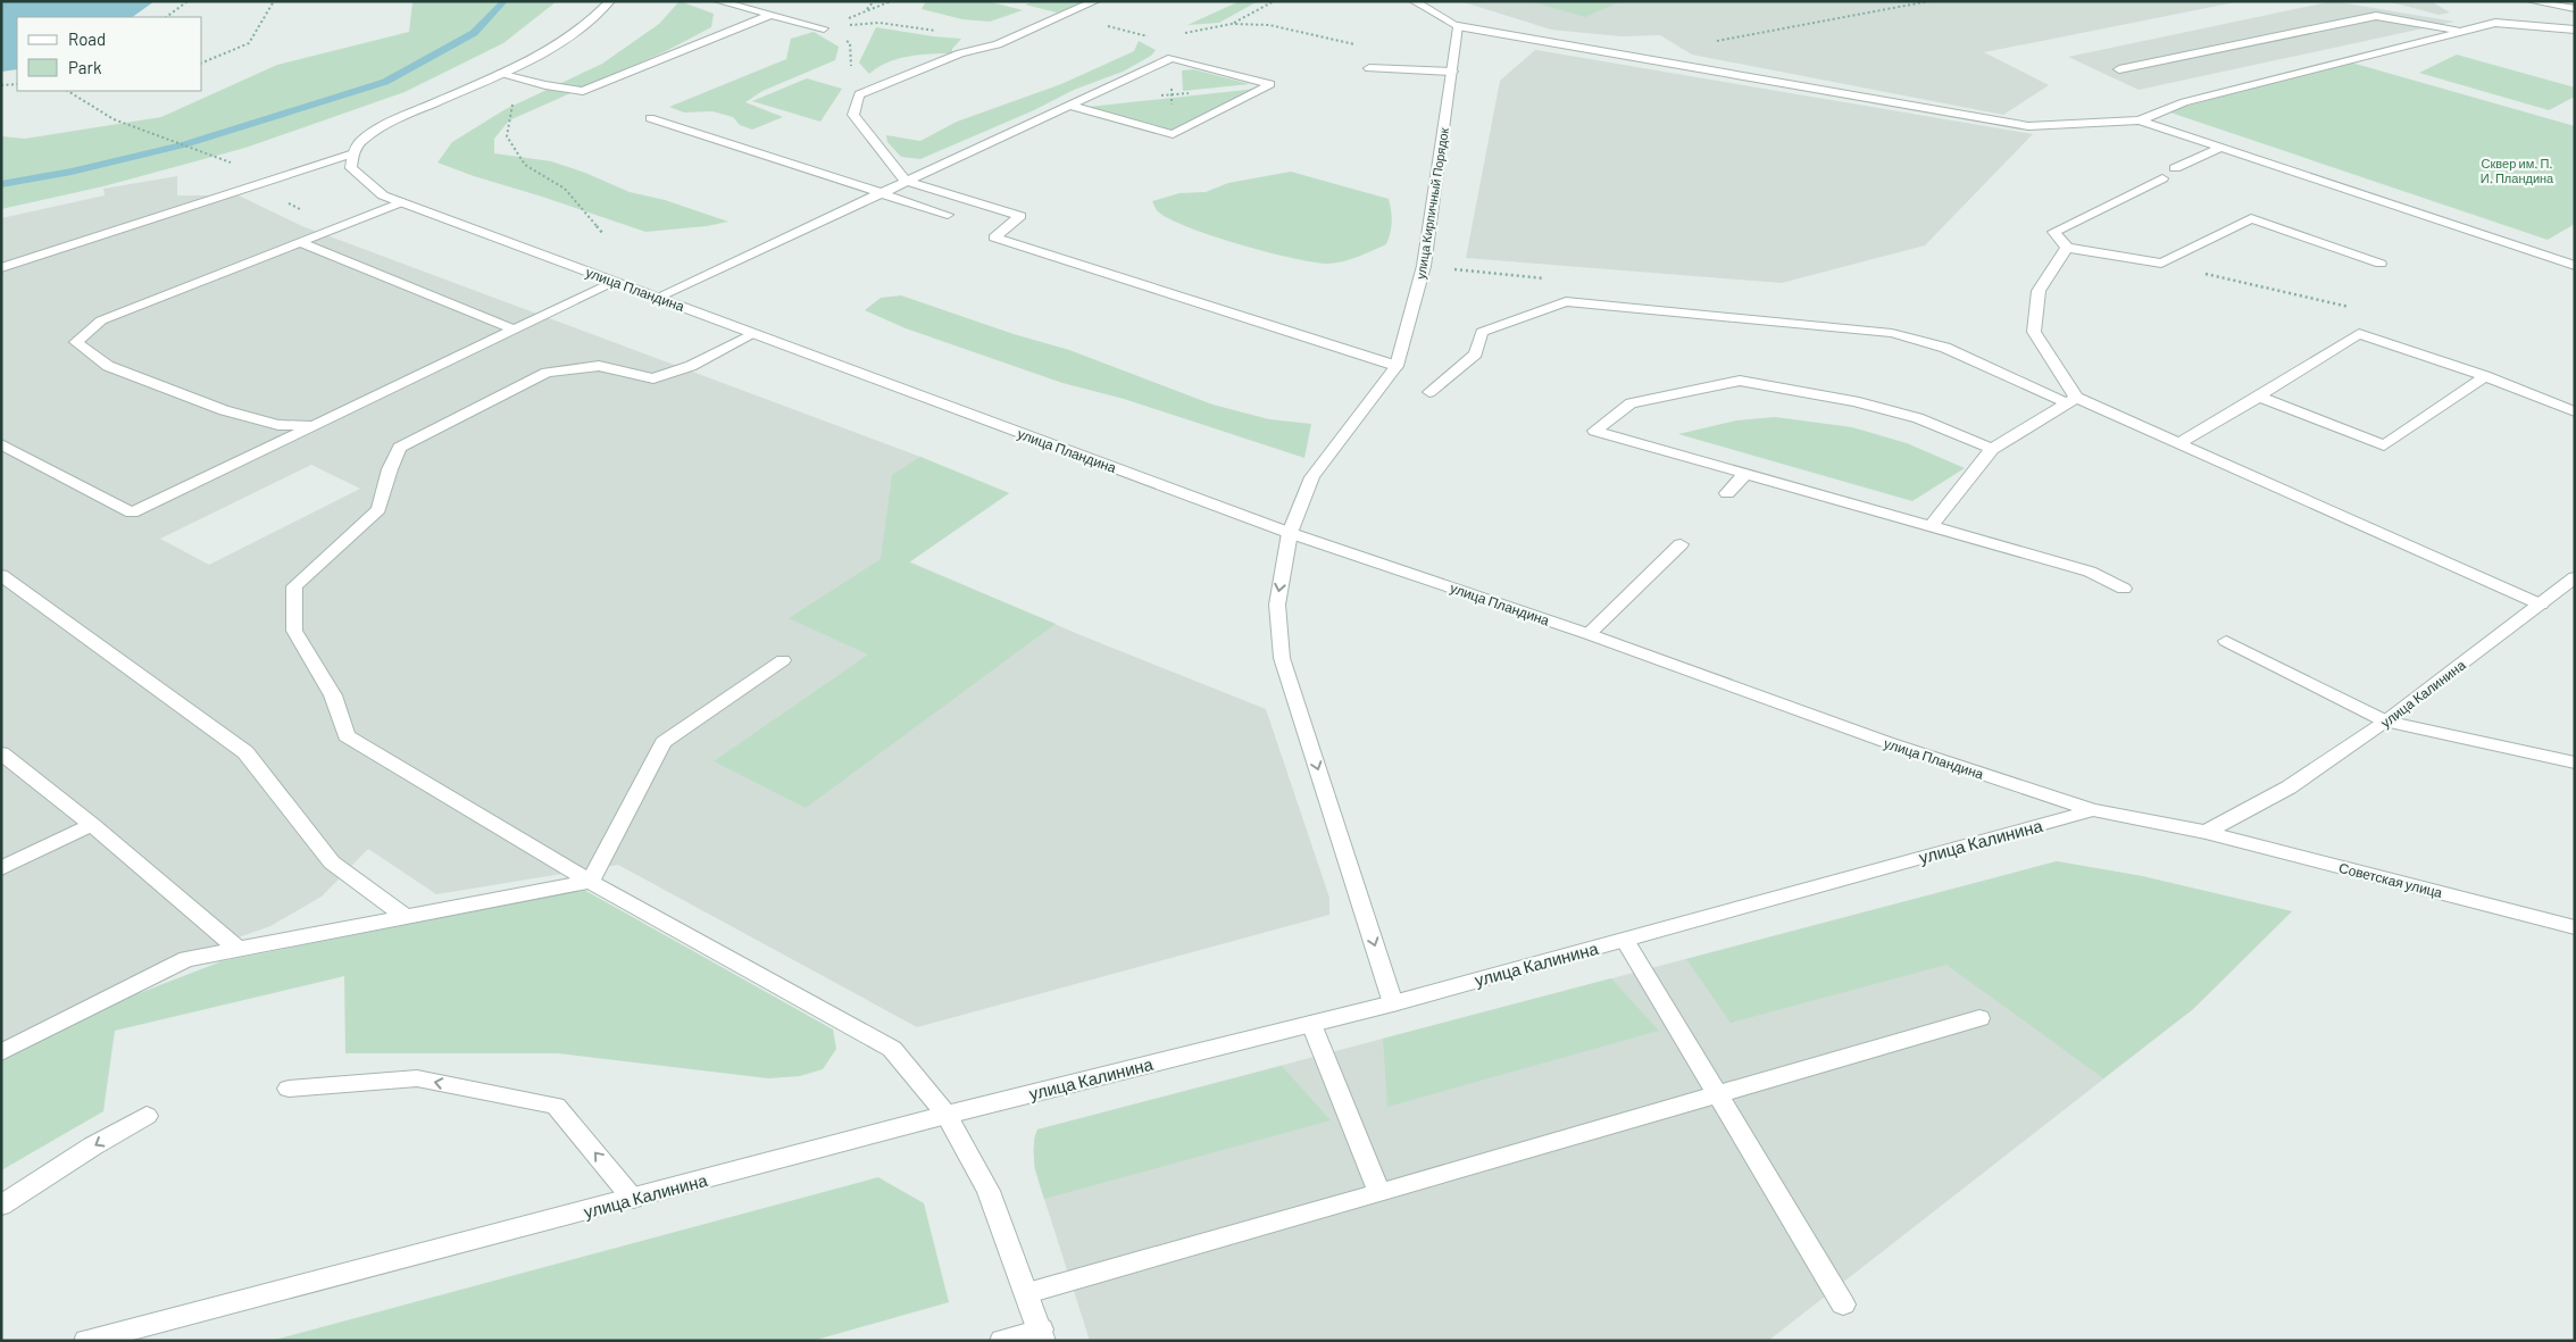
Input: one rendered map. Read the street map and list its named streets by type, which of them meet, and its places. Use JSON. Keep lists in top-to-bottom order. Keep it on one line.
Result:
{"streets":{"street":["улица Кирпичный Порядок","улица Пландина","улица Калинина","Советская улица"]},"crossings":[["улица Кирпичный Порядок","улица Пландина"],["улица Кирпичный Порядок","улица Калинина"],["улица Пландина","улица Калинина"],["улица Пландина","Советская улица"],["улица Калинина","Советская улица"]],"one_way":["улица Кирпичный Порядок"],"parks":["Сквер им. П. И. Пландина"],"legend":["Road","Park"]}
